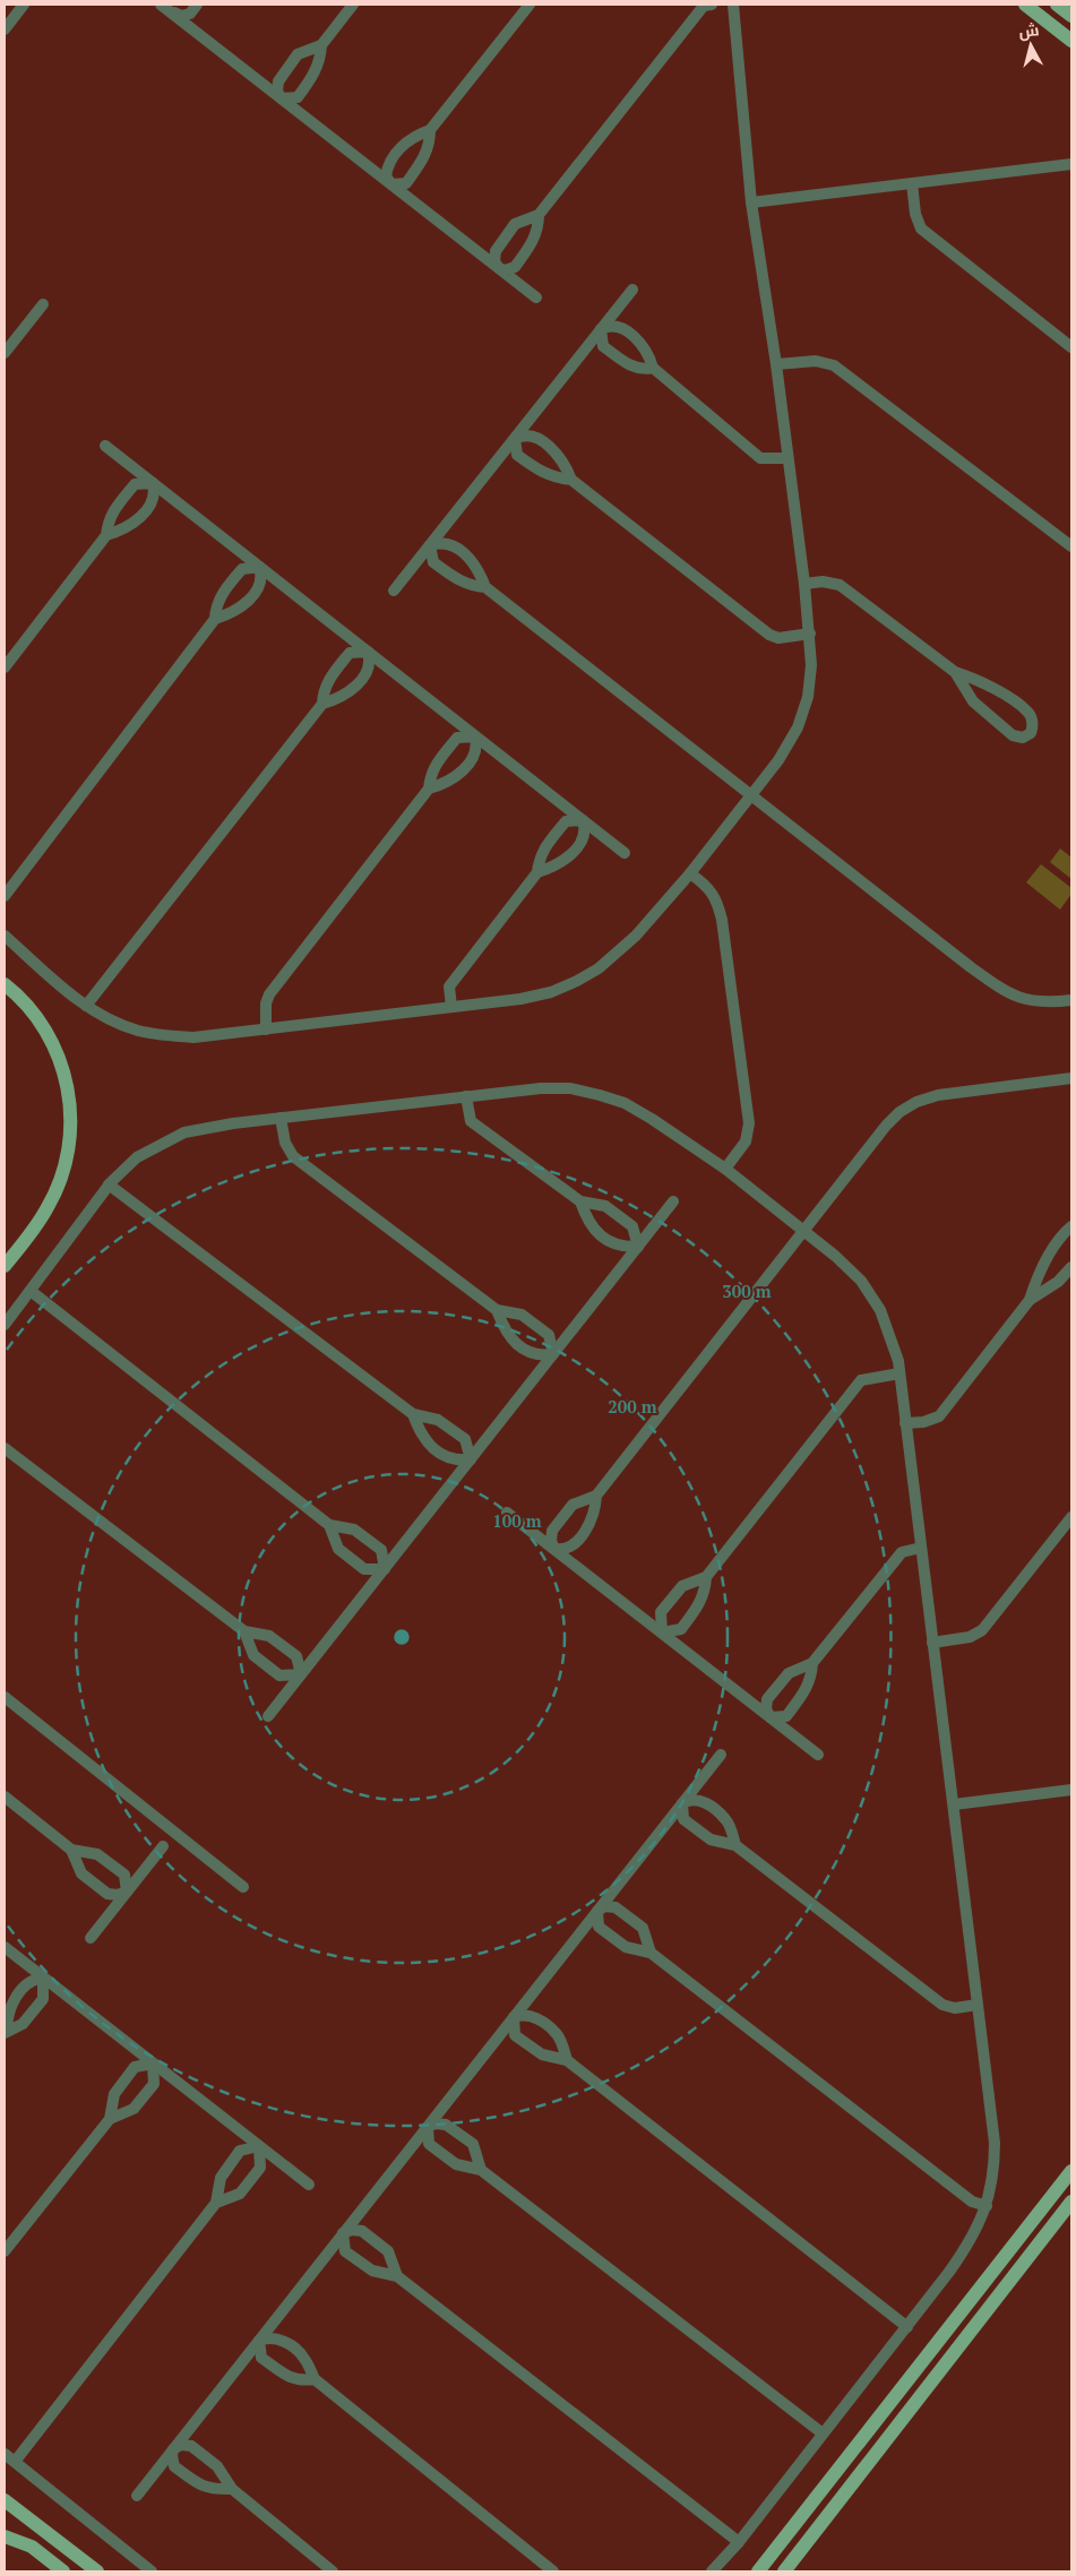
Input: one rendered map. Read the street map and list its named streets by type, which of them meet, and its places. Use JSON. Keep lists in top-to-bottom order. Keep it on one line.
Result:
{"north":"top","rings":["300 m","200 m","100 m"]}
